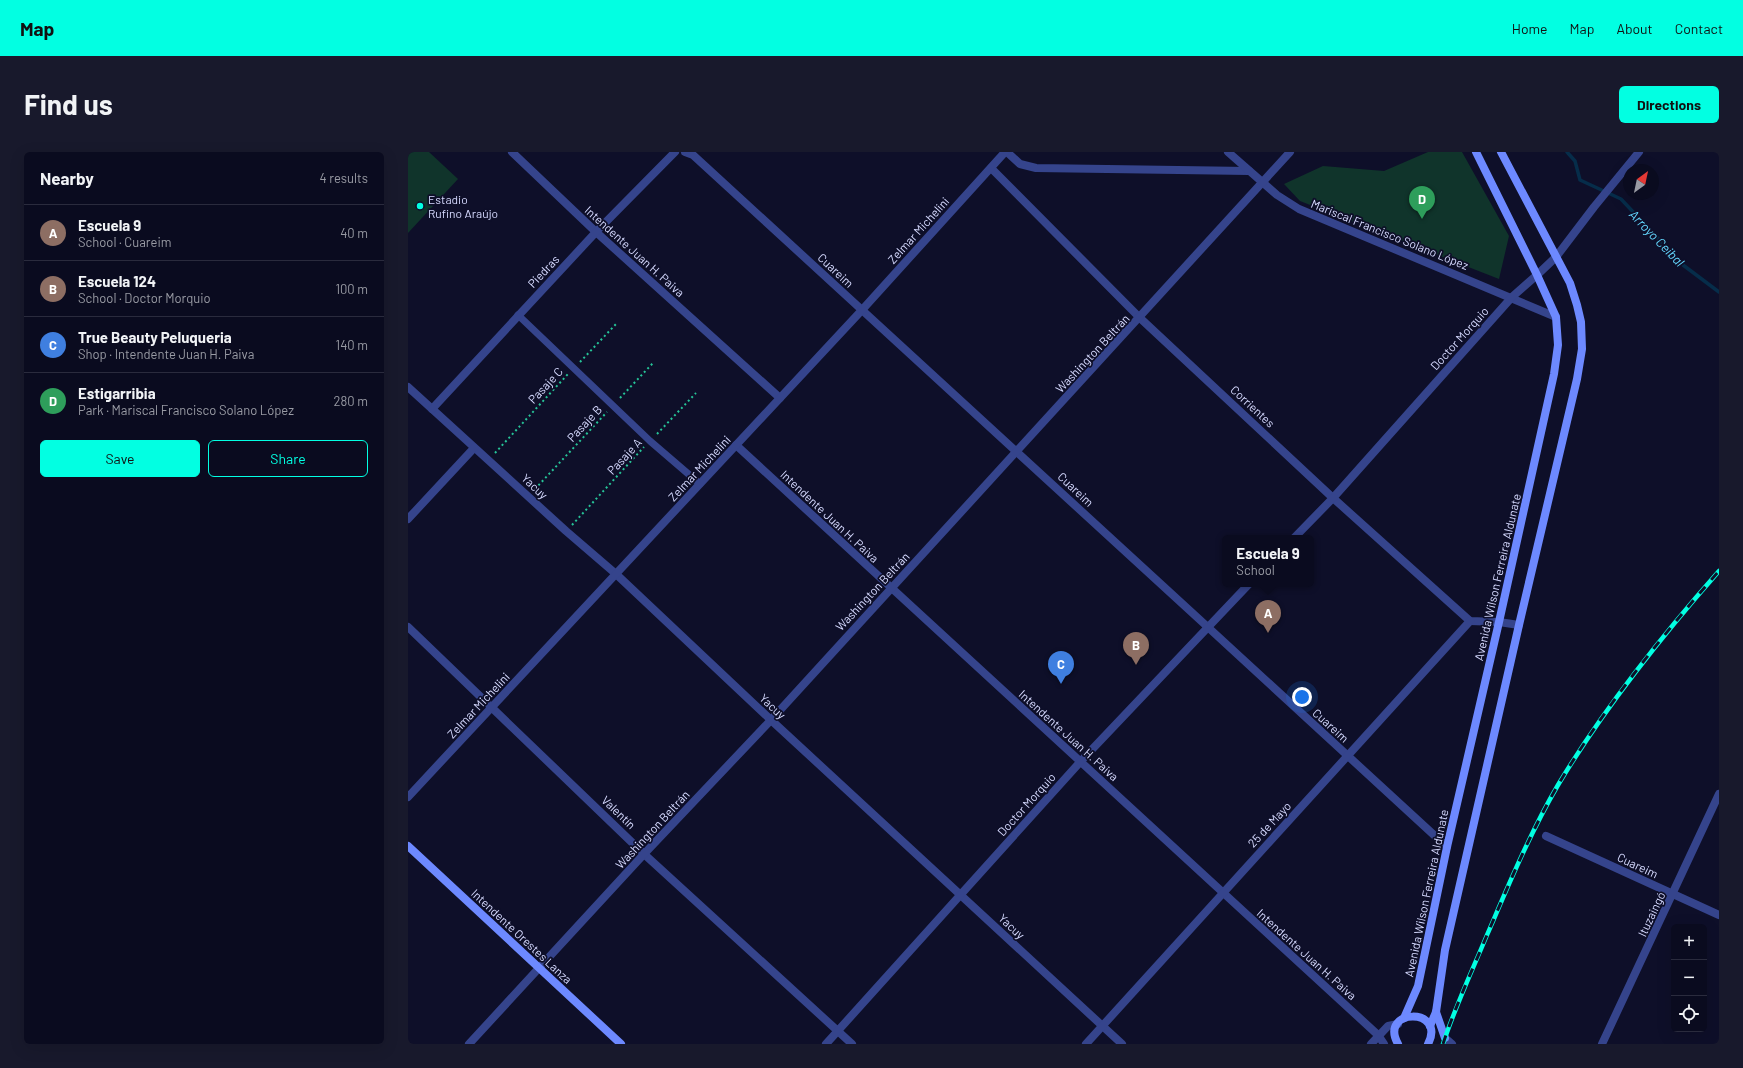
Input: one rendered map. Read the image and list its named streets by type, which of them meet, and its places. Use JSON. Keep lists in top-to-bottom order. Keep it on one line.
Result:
{"streets":{"street":["Zelmar Michelini","Mariscal Francisco Solano López","Intendente Juan H. Paiva","Cuareim","Piedras","Doctor Morquio","Washington Beltrán","Corrientes","Yacuy","Avenida Wilson Ferreira Aldunate","Valentín","25 de Mayo","Ituzaingó","Intendente Orestes Lanza"],"path":["Pasaje C","Pasaje B","Pasaje A"]},"crossings":[["Zelmar Michelini","Intendente Juan H. Paiva"],["Zelmar Michelini","Cuareim"],["Zelmar Michelini","Corrientes"],["Zelmar Michelini","Yacuy"],["Zelmar Michelini","Valentín"],["Mariscal Francisco Solano López","Doctor Morquio"],["Mariscal Francisco Solano López","Washington Beltrán"],["Mariscal Francisco Solano López","Avenida Wilson Ferreira Aldunate"],["Intendente Juan H. Paiva","Piedras"],["Intendente Juan H. Paiva","Doctor Morquio"],["Intendente Juan H. Paiva","Washington Beltrán"],["Intendente Juan H. Paiva","25 de Mayo"],["Cuareim","Doctor Morquio"],["Cuareim","Washington Beltrán"],["Cuareim","Avenida Wilson Ferreira Aldunate"],["Cuareim","25 de Mayo"],["Cuareim","Ituzaingó"],["Piedras","Yacuy"],["Doctor Morquio","Corrientes"],["Doctor Morquio","Yacuy"],["Doctor Morquio","Avenida Wilson Ferreira Aldunate"],["Doctor Morquio","Valentín"],["Washington Beltrán","Corrientes"],["Washington Beltrán","Yacuy"],["Washington Beltrán","Valentín"],["Washington Beltrán","Intendente Orestes Lanza"],["Pasaje C","Yacuy"],["Corrientes","25 de Mayo"],["Pasaje B","Yacuy"],["Pasaje A","Yacuy"],["Yacuy","25 de Mayo"]],"water":["Arroyo Ceibal"],"places":["Estadio Rufino Araújo"],"north":"top right","page":{"header":"Map","nav":["Home","Map","About","Contact"],"buttons":["Directions",["Save","Share"]],"title":"Find us","heading":["Nearby","4 results"],"pins":["D","A","B","C"],"list":[{"mark":"A","name":"Escuela 9","note":"School · Cuareim","value":"40 m"},{"mark":"B","name":"Escuela 124","note":"School · Doctor Morquio","value":"100 m"},{"mark":"C","name":"True Beauty Peluqueria","note":"Shop · Intendente Juan H. Paiva","value":"140 m"},{"mark":"D","name":"Estigarribia","note":"Park · Mariscal Francisco Solano López","value":"280 m"}],"popup":["Escuela 9","School"],"map_buttons":["+","−"]}}
